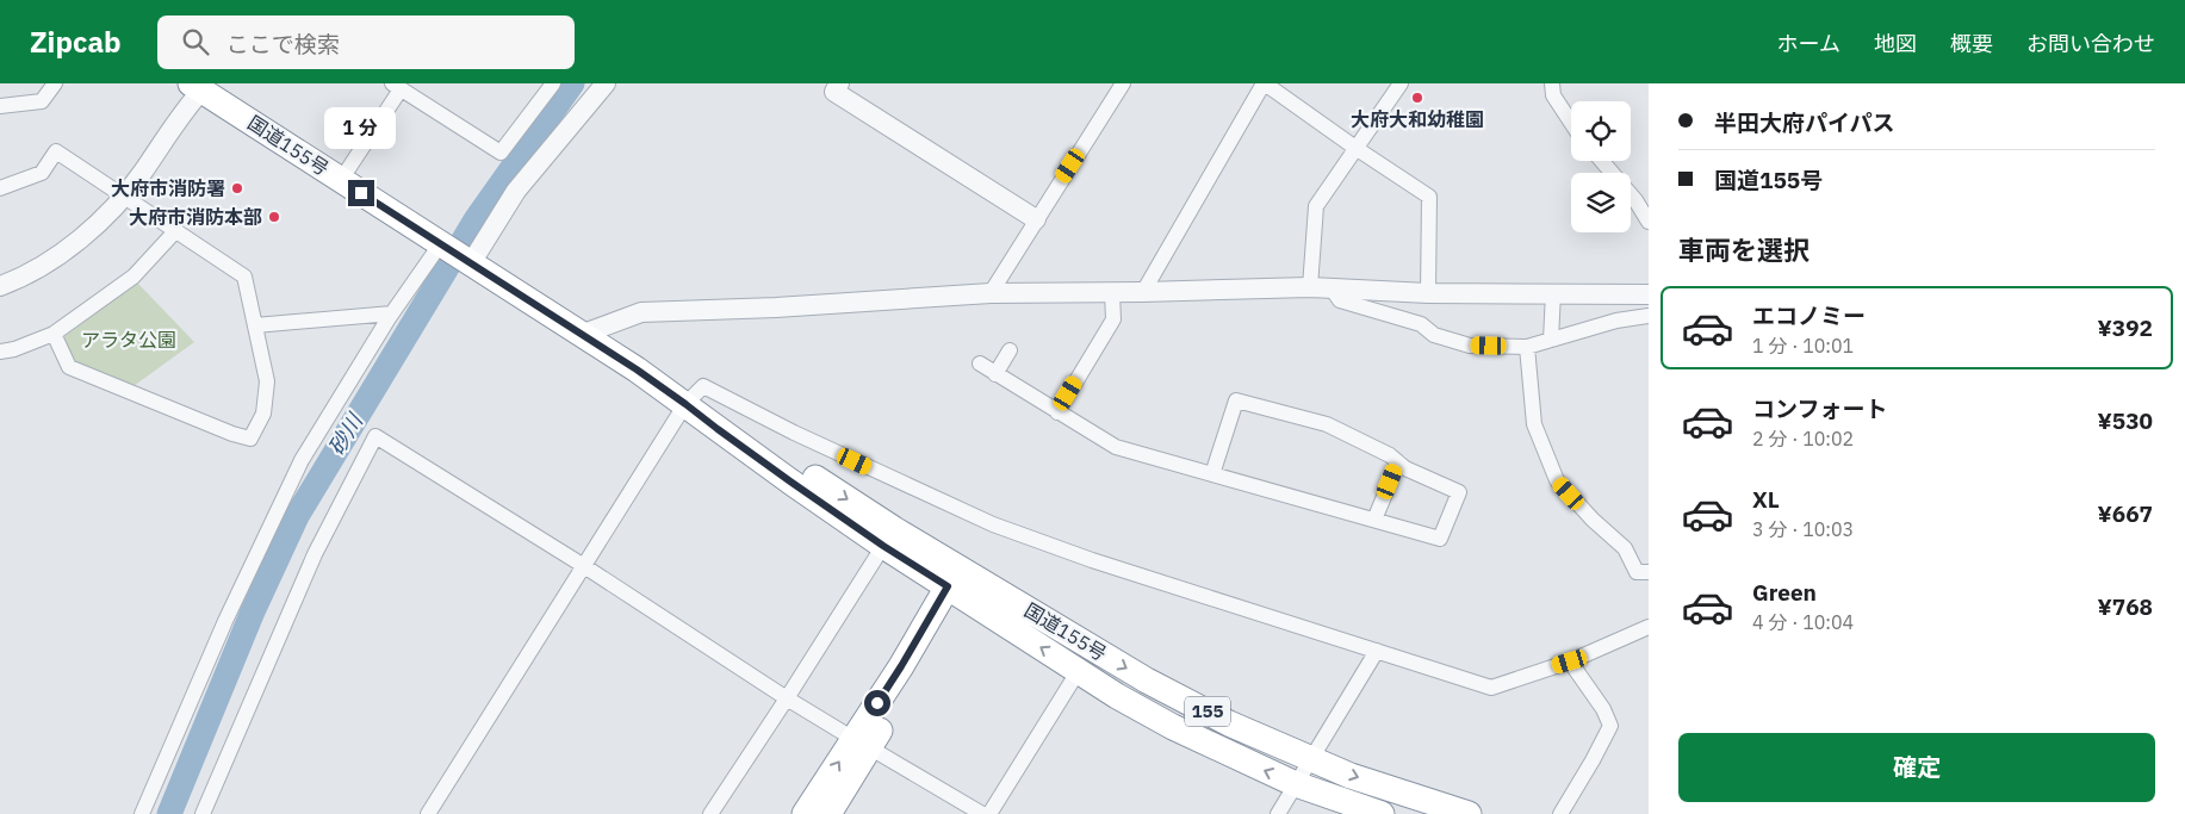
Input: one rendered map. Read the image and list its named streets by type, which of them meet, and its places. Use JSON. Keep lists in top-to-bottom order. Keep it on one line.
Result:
{"streets":{"highway":["国道155号","155"]},"water":["砂川"],"parks":["アラタ公園"],"places":["大府大和幼稚園","大府市消防署","大府市消防本部"],"page":{"header":"Zipcab","search":"ここで検索","nav":["ホーム","地図","概要","お問い合わせ"],"banner":["半田大府パイパス","国道155号"],"bubble":"1 分","heading":"車両を選択","list":[{"name":"エコノミー","note":"1 分 · 10:01","value":"¥392"},{"name":"コンフォート","note":"2 分 · 10:02","value":"¥530"},{"name":"XL","note":"3 分 · 10:03","value":"¥667"},{"name":"Green","note":"4 分 · 10:04","value":"¥768"}],"buttons":"確定"}}
